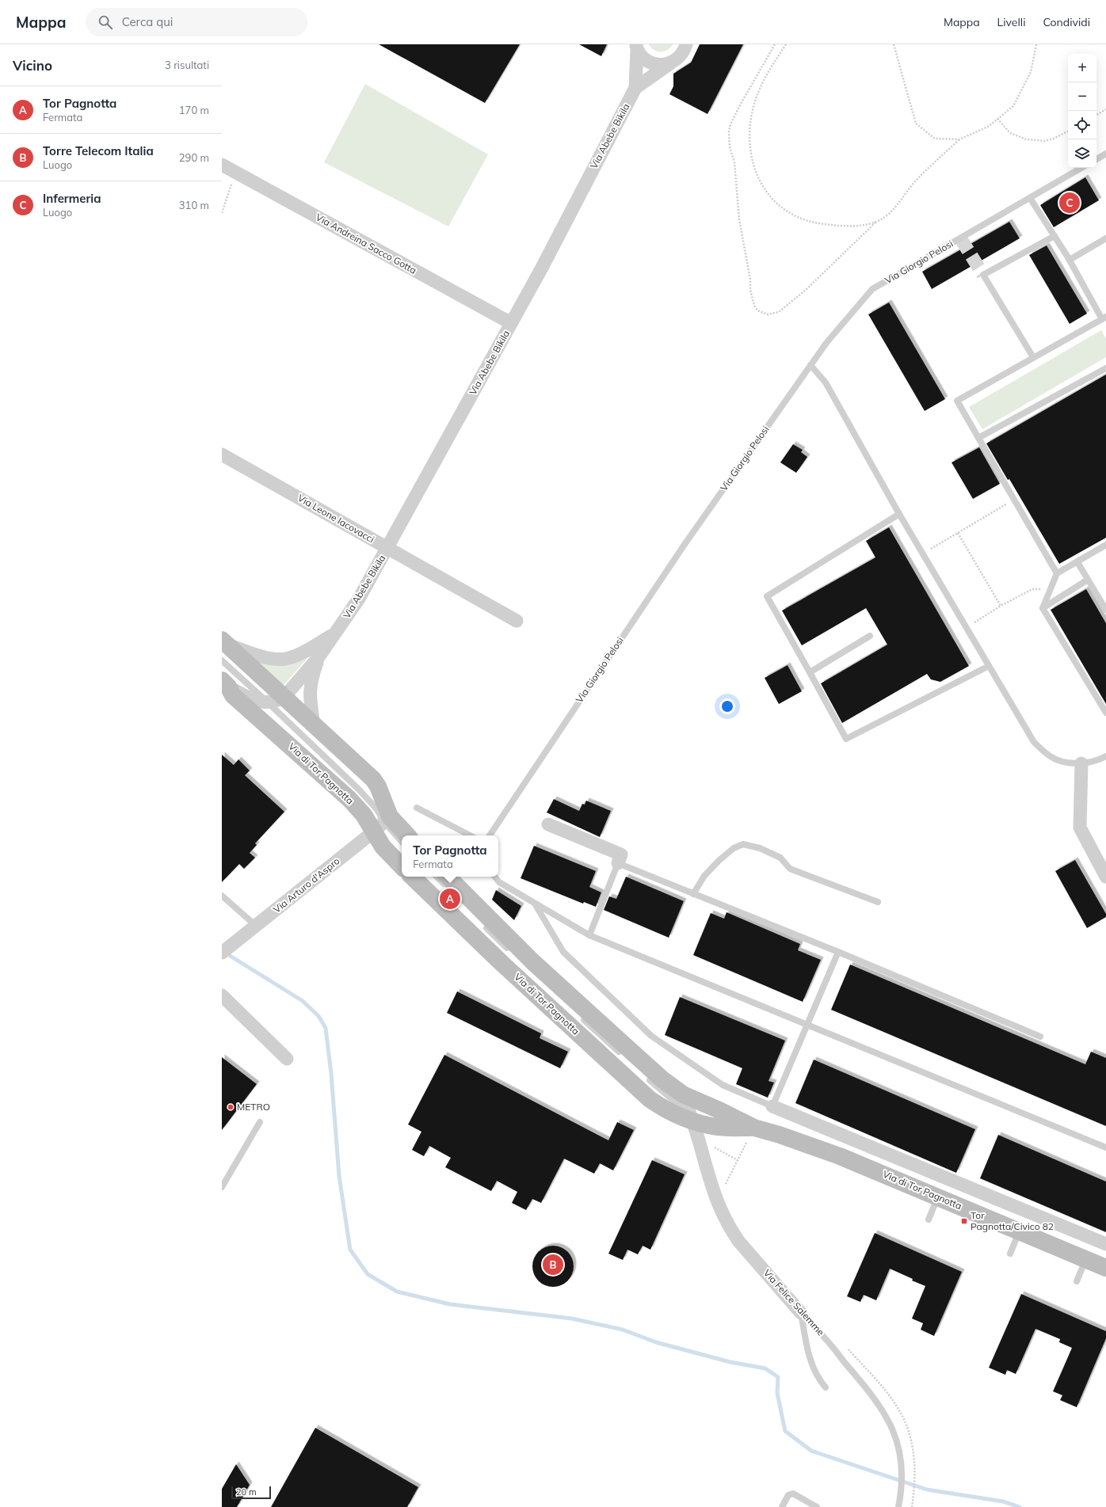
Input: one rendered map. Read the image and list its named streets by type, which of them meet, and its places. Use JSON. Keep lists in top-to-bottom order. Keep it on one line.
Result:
{"streets":{"street":["Via Abebe Bikila","Via Andreina Sacco Gotta","Via Leone Iacovacci","Via di Tor Pagnotta","Via Arturo d'Aspro","Via Felice Salemme"],"lane":["Via Giorgio Pelosi"]},"crossings":[["Via Abebe Bikila","Via Andreina Sacco Gotta"],["Via Abebe Bikila","Via Leone Iacovacci"],["Via Abebe Bikila","Via di Tor Pagnotta"],["Via di Tor Pagnotta","Via Arturo d'Aspro"],["Via di Tor Pagnotta","Via Felice Salemme"]],"places":{"other":["METRO"],"transit":["Tor Pagnotta/Civico 82"]},"scale_bar":"20 m","page":{"header":"Mappa","search":"Cerca qui","nav":["Mappa","Livelli","Condividi"],"heading":["Vicino","3 risultati"],"map_buttons":["+","−"],"list":[{"mark":"A","name":"Tor Pagnotta","note":"Fermata","value":"170 m"},{"mark":"B","name":"Torre Telecom Italia","note":"Luogo","value":"290 m"},{"mark":"C","name":"Infermeria","note":"Luogo","value":"310 m"}],"pins":["C","A","B"],"popup":["Tor Pagnotta","Fermata"],"scale":"20 m"}}
